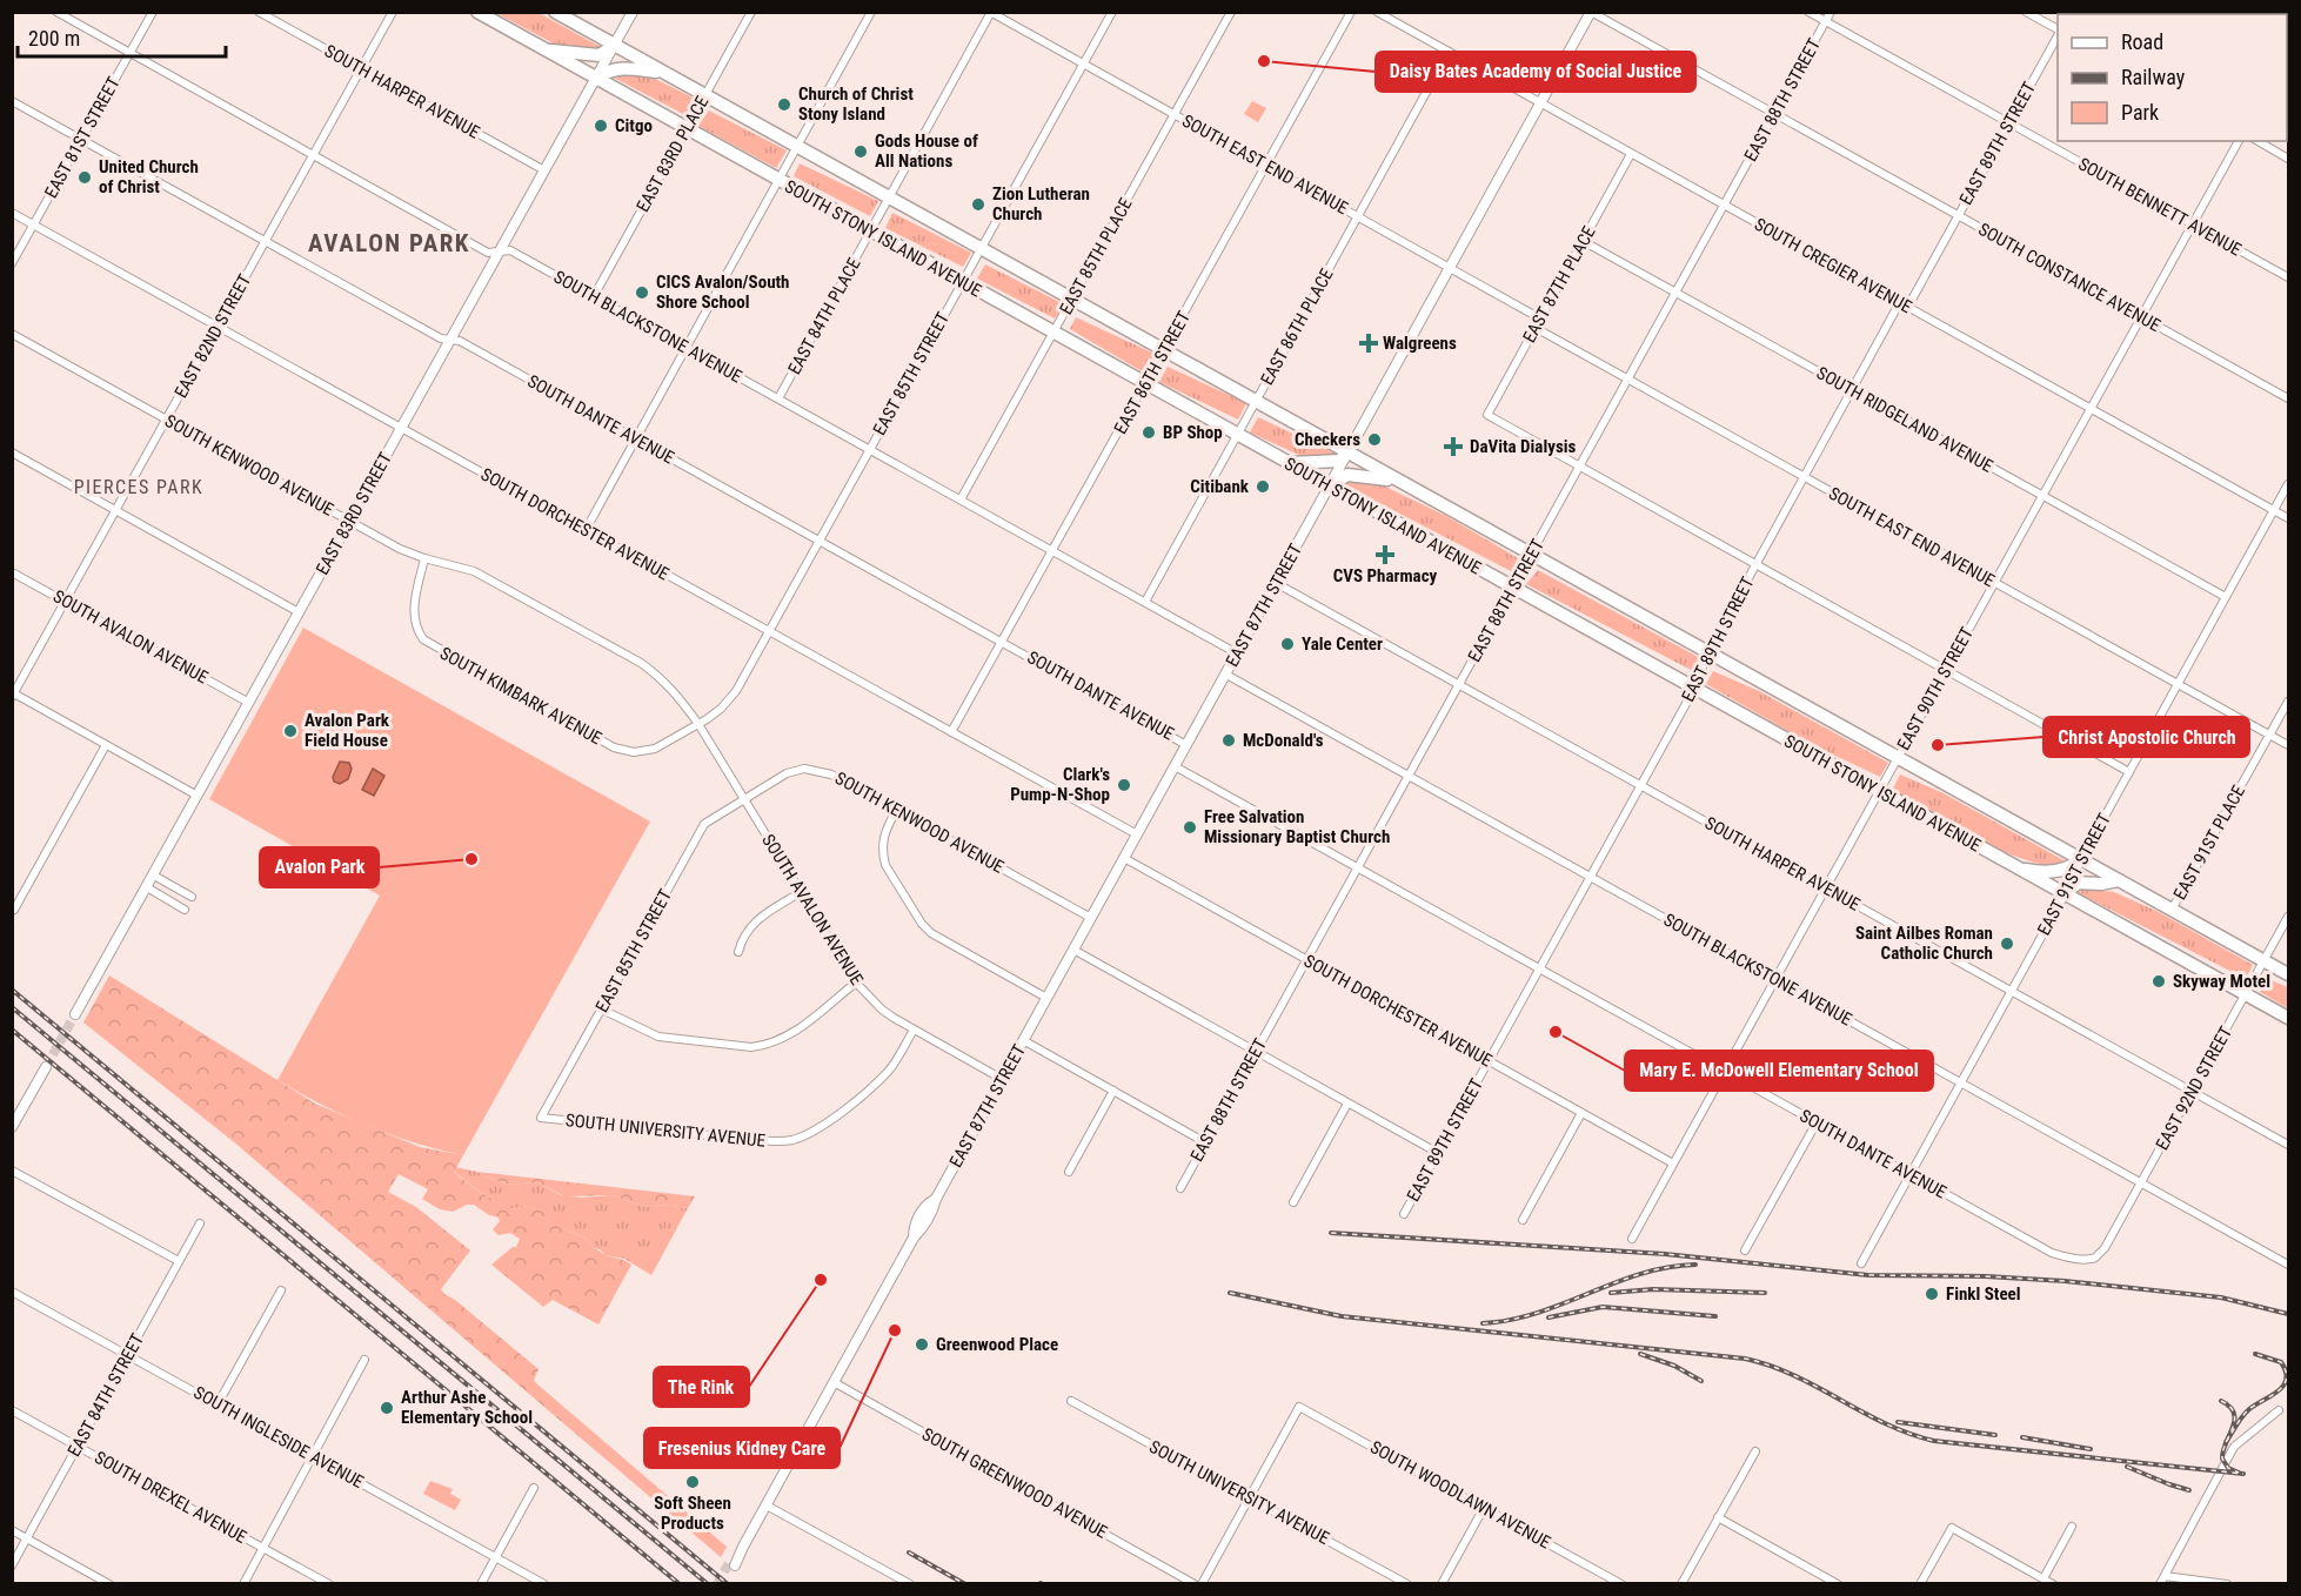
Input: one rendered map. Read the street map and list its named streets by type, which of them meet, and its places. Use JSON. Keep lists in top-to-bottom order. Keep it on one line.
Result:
{"streets":{"highway":["SOUTH STONY ISLAND AVENUE"],"main road":["EAST 83RD STREET","EAST 87TH STREET"],"street":["SOUTH HARPER AVENUE","EAST 88TH STREET","EAST 81ST STREET","EAST 89TH STREET","EAST 83RD PLACE","SOUTH EAST END AVENUE","SOUTH BENNETT AVENUE","EAST 85TH PLACE","SOUTH CREGIER AVENUE","SOUTH CONSTANCE AVENUE","EAST 87TH PLACE","EAST 84TH PLACE","SOUTH BLACKSTONE AVENUE","EAST 86TH PLACE","EAST 82ND STREET","EAST 86TH STREET","EAST 85TH STREET","SOUTH DANTE AVENUE","SOUTH RIDGELAND AVENUE","SOUTH KENWOOD AVENUE","SOUTH DORCHESTER AVENUE","SOUTH AVALON AVENUE","EAST 90TH STREET","SOUTH KIMBARK AVENUE","EAST 91ST PLACE","EAST 91ST STREET","EAST 92ND STREET","SOUTH UNIVERSITY AVENUE","EAST 84TH STREET","SOUTH INGLESIDE AVENUE","SOUTH GREENWOOD AVENUE","SOUTH WOODLAWN AVENUE","SOUTH DREXEL AVENUE"]},"crossings":[["SOUTH HARPER AVENUE","EAST 88TH STREET"],["SOUTH HARPER AVENUE","EAST 89TH STREET"],["SOUTH HARPER AVENUE","EAST 82ND STREET"],["SOUTH HARPER AVENUE","EAST 83RD STREET"],["SOUTH HARPER AVENUE","EAST 87TH STREET"],["SOUTH HARPER AVENUE","EAST 90TH STREET"],["SOUTH HARPER AVENUE","EAST 91ST STREET"],["SOUTH HARPER AVENUE","EAST 92ND STREET"],["EAST 88TH STREET","SOUTH EAST END AVENUE"],["EAST 88TH STREET","SOUTH BENNETT AVENUE"],["EAST 88TH STREET","SOUTH STONY ISLAND AVENUE"],["EAST 88TH STREET","SOUTH CREGIER AVENUE"],["EAST 88TH STREET","SOUTH CONSTANCE AVENUE"],["EAST 88TH STREET","EAST 87TH PLACE"],["EAST 88TH STREET","SOUTH BLACKSTONE AVENUE"],["EAST 88TH STREET","SOUTH DANTE AVENUE"],["EAST 88TH STREET","SOUTH RIDGELAND AVENUE"],["EAST 88TH STREET","SOUTH DORCHESTER AVENUE"],["EAST 81ST STREET","SOUTH BLACKSTONE AVENUE"],["EAST 81ST STREET","SOUTH DANTE AVENUE"],["EAST 81ST STREET","SOUTH DORCHESTER AVENUE"],["EAST 89TH STREET","SOUTH EAST END AVENUE"],["EAST 89TH STREET","SOUTH BENNETT AVENUE"],["EAST 89TH STREET","SOUTH STONY ISLAND AVENUE"],["EAST 89TH STREET","SOUTH CREGIER AVENUE"],["EAST 89TH STREET","SOUTH CONSTANCE AVENUE"],["EAST 89TH STREET","SOUTH BLACKSTONE AVENUE"],["EAST 89TH STREET","SOUTH DANTE AVENUE"],["EAST 89TH STREET","SOUTH RIDGELAND AVENUE"],["EAST 89TH STREET","SOUTH DORCHESTER AVENUE"],["EAST 83RD PLACE","SOUTH STONY ISLAND AVENUE"],["EAST 83RD PLACE","SOUTH BLACKSTONE AVENUE"],["SOUTH EAST END AVENUE","EAST 85TH PLACE"],["SOUTH EAST END AVENUE","EAST 87TH PLACE"],["SOUTH EAST END AVENUE","EAST 84TH PLACE"],["SOUTH EAST END AVENUE","EAST 86TH PLACE"],["SOUTH EAST END AVENUE","EAST 86TH STREET"],["SOUTH EAST END AVENUE","EAST 85TH STREET"],["SOUTH EAST END AVENUE","EAST 87TH STREET"],["SOUTH EAST END AVENUE","EAST 90TH STREET"],["SOUTH EAST END AVENUE","EAST 91ST PLACE"],["SOUTH EAST END AVENUE","EAST 91ST STREET"],["SOUTH BENNETT AVENUE","EAST 90TH STREET"],["SOUTH STONY ISLAND AVENUE","EAST 85TH PLACE"],["SOUTH STONY ISLAND AVENUE","EAST 84TH PLACE"],["SOUTH STONY ISLAND AVENUE","EAST 86TH PLACE"],["SOUTH STONY ISLAND AVENUE","EAST 86TH STREET"],["SOUTH STONY ISLAND AVENUE","EAST 85TH STREET"],["SOUTH STONY ISLAND AVENUE","EAST 83RD STREET"],["SOUTH STONY ISLAND AVENUE","EAST 87TH STREET"],["SOUTH STONY ISLAND AVENUE","EAST 90TH STREET"],["SOUTH STONY ISLAND AVENUE","EAST 91ST STREET"],["SOUTH STONY ISLAND AVENUE","EAST 92ND STREET"],["EAST 85TH PLACE","SOUTH BLACKSTONE AVENUE"],["SOUTH CREGIER AVENUE","EAST 87TH PLACE"],["SOUTH CREGIER AVENUE","EAST 86TH PLACE"],["SOUTH CREGIER AVENUE","EAST 87TH STREET"],["SOUTH CREGIER AVENUE","EAST 90TH STREET"],["SOUTH CREGIER AVENUE","EAST 91ST STREET"],["SOUTH CONSTANCE AVENUE","EAST 87TH STREET"],["SOUTH CONSTANCE AVENUE","EAST 90TH STREET"],["EAST 87TH PLACE","SOUTH RIDGELAND AVENUE"],["EAST 84TH PLACE","SOUTH BLACKSTONE AVENUE"],["SOUTH BLACKSTONE AVENUE","EAST 86TH PLACE"],["SOUTH BLACKSTONE AVENUE","EAST 82ND STREET"],["SOUTH BLACKSTONE AVENUE","EAST 86TH STREET"],["SOUTH BLACKSTONE AVENUE","EAST 85TH STREET"],["SOUTH BLACKSTONE AVENUE","EAST 83RD STREET"],["SOUTH BLACKSTONE AVENUE","EAST 87TH STREET"],["SOUTH BLACKSTONE AVENUE","EAST 90TH STREET"],["SOUTH BLACKSTONE AVENUE","EAST 91ST STREET"],["SOUTH BLACKSTONE AVENUE","EAST 92ND STREET"],["EAST 82ND STREET","SOUTH DANTE AVENUE"],["EAST 82ND STREET","SOUTH KENWOOD AVENUE"],["EAST 82ND STREET","SOUTH DORCHESTER AVENUE"],["EAST 82ND STREET","SOUTH AVALON AVENUE"],["EAST 86TH STREET","SOUTH DANTE AVENUE"],["EAST 86TH STREET","SOUTH DORCHESTER AVENUE"],["EAST 85TH STREET","SOUTH DANTE AVENUE"],["EAST 85TH STREET","SOUTH KENWOOD AVENUE"],["EAST 85TH STREET","SOUTH DORCHESTER AVENUE"],["EAST 85TH STREET","SOUTH AVALON AVENUE"],["EAST 85TH STREET","SOUTH KIMBARK AVENUE"],["EAST 85TH STREET","SOUTH UNIVERSITY AVENUE"],["SOUTH DANTE AVENUE","EAST 83RD STREET"],["SOUTH DANTE AVENUE","EAST 87TH STREET"],["SOUTH DANTE AVENUE","EAST 90TH STREET"],["SOUTH DANTE AVENUE","EAST 91ST STREET"],["SOUTH DANTE AVENUE","EAST 92ND STREET"],["SOUTH RIDGELAND AVENUE","EAST 90TH STREET"],["SOUTH RIDGELAND AVENUE","EAST 91ST STREET"],["SOUTH KENWOOD AVENUE","EAST 83RD STREET"],["SOUTH KENWOOD AVENUE","EAST 87TH STREET"],["SOUTH KENWOOD AVENUE","SOUTH AVALON AVENUE"],["SOUTH KENWOOD AVENUE","SOUTH KIMBARK AVENUE"],["EAST 83RD STREET","SOUTH DORCHESTER AVENUE"],["EAST 83RD STREET","SOUTH AVALON AVENUE"],["SOUTH DORCHESTER AVENUE","EAST 87TH STREET"],["SOUTH DORCHESTER AVENUE","EAST 90TH STREET"],["EAST 87TH STREET","SOUTH AVALON AVENUE"],["EAST 87TH STREET","SOUTH GREENWOOD AVENUE"],["SOUTH AVALON AVENUE","SOUTH KIMBARK AVENUE"],["SOUTH AVALON AVENUE","SOUTH UNIVERSITY AVENUE"],["SOUTH UNIVERSITY AVENUE","SOUTH WOODLAWN AVENUE"],["EAST 84TH STREET","SOUTH INGLESIDE AVENUE"],["EAST 84TH STREET","SOUTH DREXEL AVENUE"]],"districts":["AVALON PARK","PIERCES PARK"],"places":{"other":["Daisy Bates Academy of Social Justice","Church of Christ Stony Island","Citgo","Gods House of All Nations","United Church of Christ","Zion Lutheran Church","CICS Avalon/South Shore School","BP Shop","Checkers","Citibank","Yale Center","Avalon Park Field House","McDonald's","Christ Apostolic Church","Clark's Pump-N-Shop","Free Salvation Missionary Baptist Church","Avalon Park","Saint Ailbes Roman Catholic Church","Skyway Motel","Mary E. McDowell Elementary School","The Rink","Finkl Steel","Fresenius Kidney Care","Greenwood Place","Arthur Ashe Elementary School","Soft Sheen Products"],"health":["Walgreens","DaVita Dialysis","CVS Pharmacy"]},"legend":["Road","Railway","Park"],"scale_bar":"200 m"}
